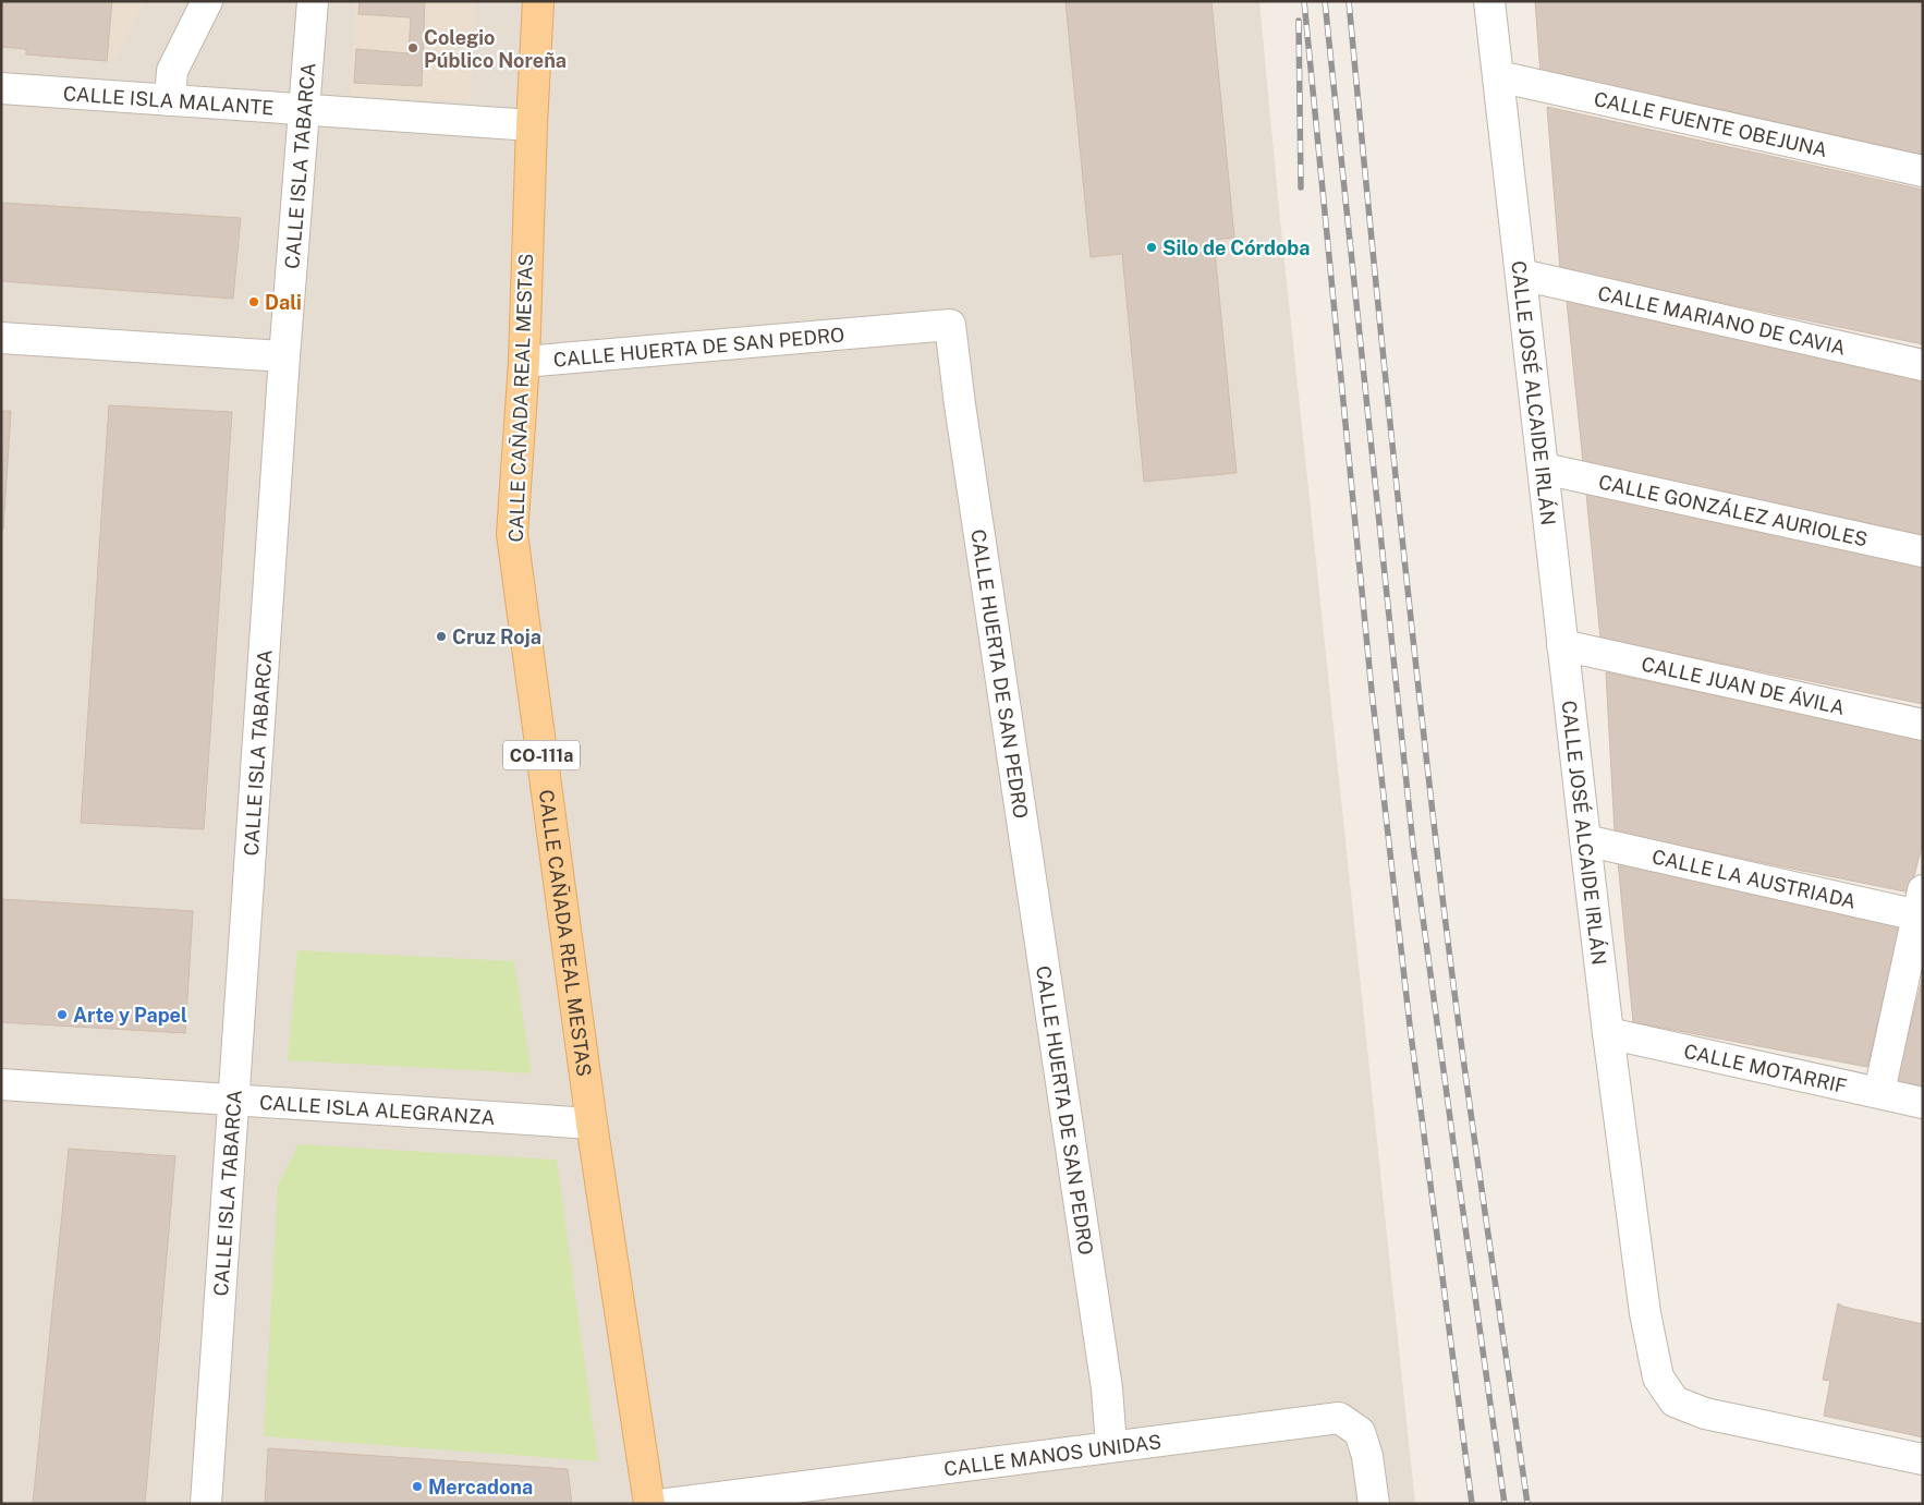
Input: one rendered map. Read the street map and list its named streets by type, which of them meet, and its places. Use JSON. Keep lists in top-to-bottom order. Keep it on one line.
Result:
{"streets":{"main road":["CALLE CAÑADA REAL MESTAS","CO-111a"],"street":["CALLE ISLA MALANTE","CALLE FUENTE OBEJUNA","CALLE ISLA TABARCA","CALLE MARIANO DE CAVIA","CALLE HUERTA DE SAN PEDRO","CALLE JOSÉ ALCAIDE IRLÁN","CALLE GONZÁLEZ AURIOLES","CALLE JUAN DE ÁVILA","CALLE LA AUSTRIADA","CALLE MOTARRIF","CALLE ISLA ALEGRANZA","CALLE MANOS UNIDAS"]},"crossings":[["CALLE ISLA MALANTE","CALLE ISLA TABARCA"],["CALLE ISLA MALANTE","CALLE CAÑADA REAL MESTAS"],["CALLE FUENTE OBEJUNA","CALLE JOSÉ ALCAIDE IRLÁN"],["CALLE ISLA TABARCA","CALLE ISLA ALEGRANZA"],["CALLE MARIANO DE CAVIA","CALLE JOSÉ ALCAIDE IRLÁN"],["CALLE HUERTA DE SAN PEDRO","CALLE CAÑADA REAL MESTAS"],["CALLE HUERTA DE SAN PEDRO","CALLE MANOS UNIDAS"],["CALLE JOSÉ ALCAIDE IRLÁN","CALLE GONZÁLEZ AURIOLES"],["CALLE JOSÉ ALCAIDE IRLÁN","CALLE JUAN DE ÁVILA"],["CALLE JOSÉ ALCAIDE IRLÁN","CALLE LA AUSTRIADA"],["CALLE JOSÉ ALCAIDE IRLÁN","CALLE MOTARRIF"],["CALLE CAÑADA REAL MESTAS","CALLE ISLA ALEGRANZA"]],"places":["Colegio Público Noreña","Silo de Córdoba","Dali","Cruz Roja","Arte y Papel","Mercadona"]}
